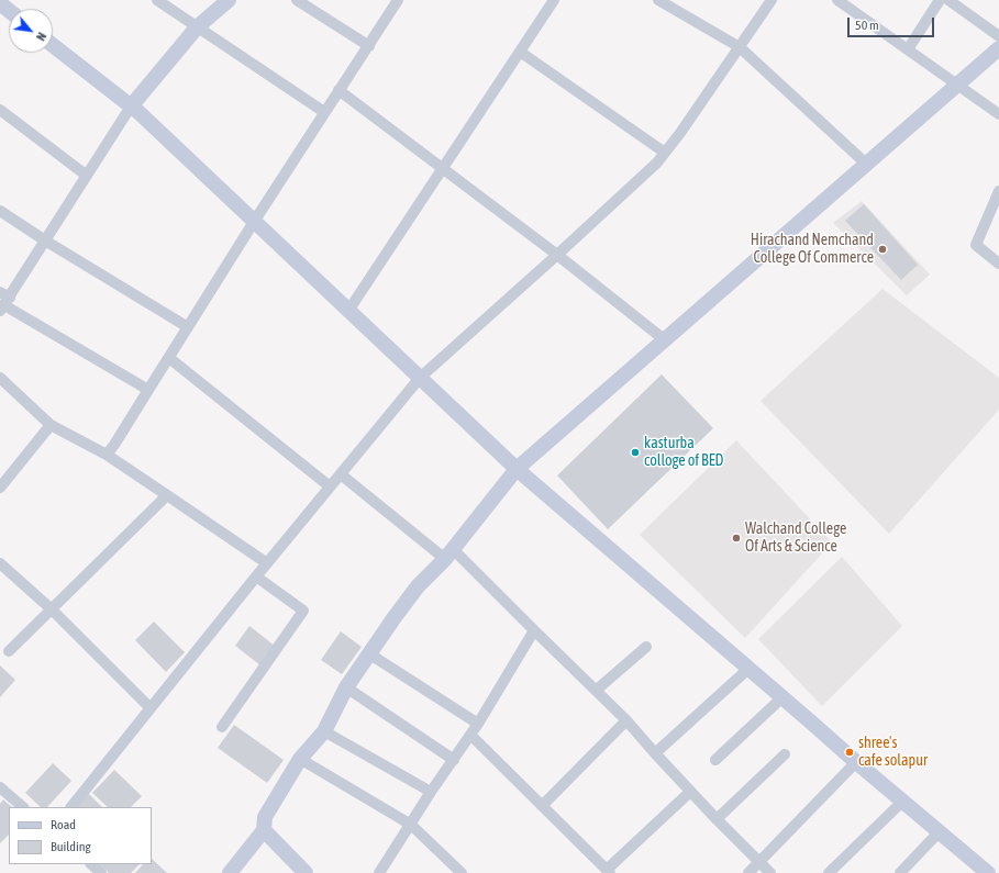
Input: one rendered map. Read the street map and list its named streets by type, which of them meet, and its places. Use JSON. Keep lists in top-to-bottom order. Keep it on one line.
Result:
{"places":["Hirachand Nemchand College Of Commerce","kasturba colloge of BED","Walchand College Of Arts & Science","shree's cafe solapur"],"legend":["Road","Building"],"scale_bar":"50 m","north":"bottom right"}
